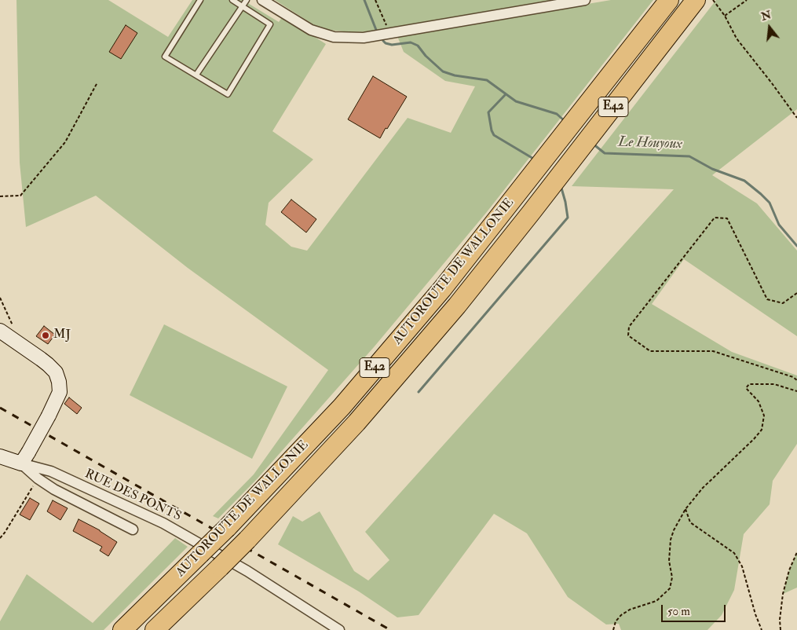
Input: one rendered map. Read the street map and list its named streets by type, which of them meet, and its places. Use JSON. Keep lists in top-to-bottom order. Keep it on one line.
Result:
{"streets":{"highway":["E42","AUTOROUTE DE WALLONIE"],"street":["RUE DES PONTS"]},"water":["Le Houyoux"],"places":["MJ"],"scale_bar":"50 m","north":"top"}
